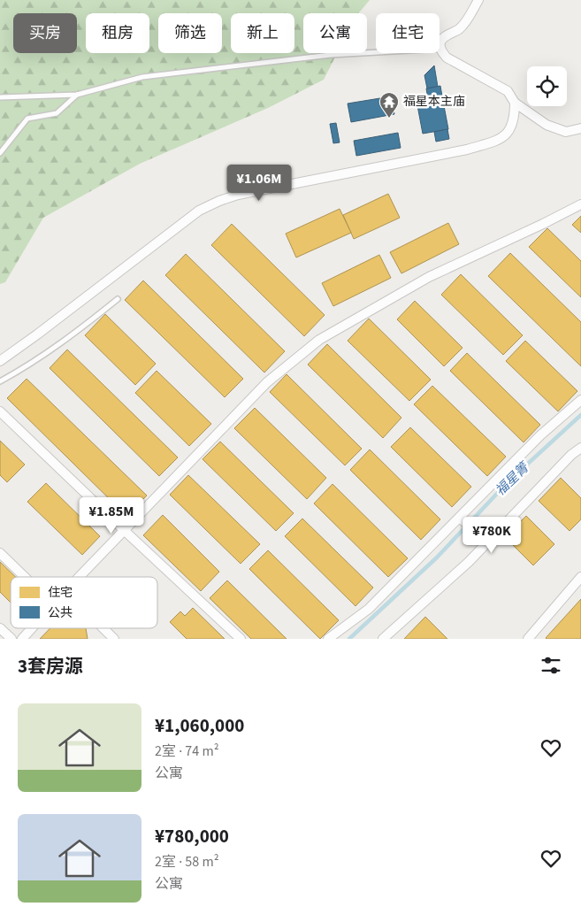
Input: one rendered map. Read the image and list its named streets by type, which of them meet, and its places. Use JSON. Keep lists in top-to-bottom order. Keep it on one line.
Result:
{"water":["福星箐"],"places":{"temple":["福星本主庙"]},"legend":["住宅","公共"],"page":{"chip":["买房","租房","筛选","新上","公寓","住宅"],"price":["¥1.06M","¥1.85M","¥780K"],"heading":"3套房源","list":[{"name":"¥1,060,000","note":"2室 · 74 m² · 公寓"},{"name":"¥780,000","note":"2室 · 58 m² · 公寓"}]}}
